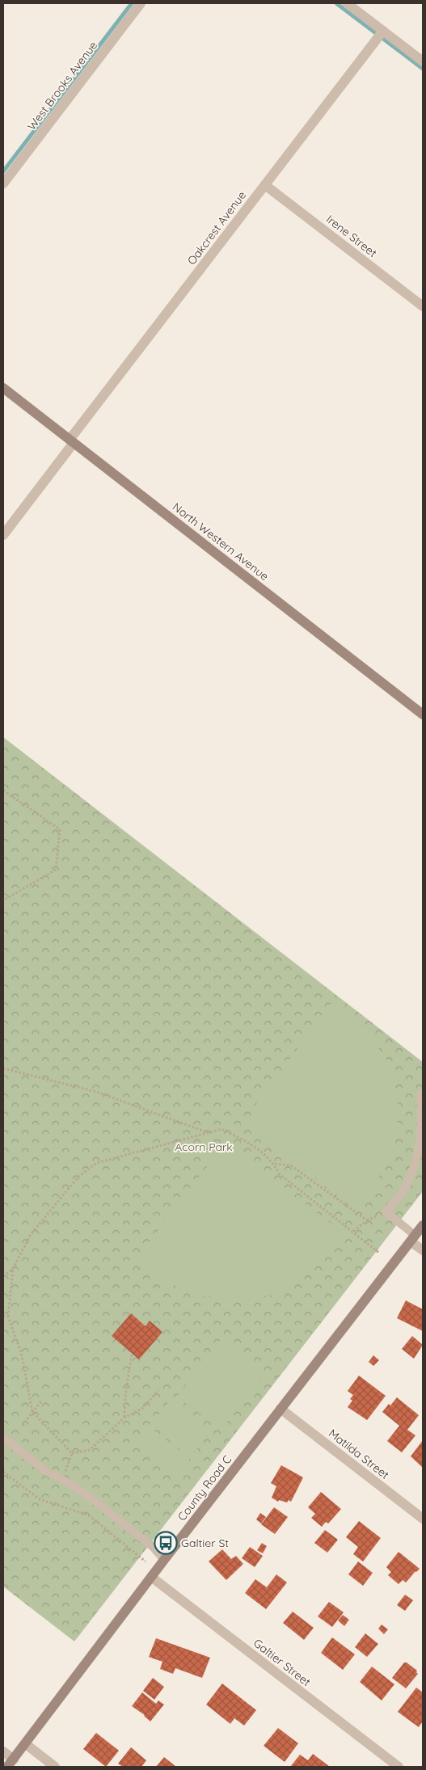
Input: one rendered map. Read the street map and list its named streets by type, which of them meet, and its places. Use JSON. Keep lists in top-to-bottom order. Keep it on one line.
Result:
{"streets":{"main road":["North Western Avenue","County Road C"],"street":["West Brooks Avenue","Oakcrest Avenue","Irene Street","Matilda Street","Galtier Street"]},"crossings":[["Oakcrest Avenue","Irene Street"],["Oakcrest Avenue","North Western Avenue"],["Matilda Street","County Road C"],["County Road C","Galtier Street"]],"parks":["Acorn Park"],"places":{"bus stop":["Galtier St"]}}
